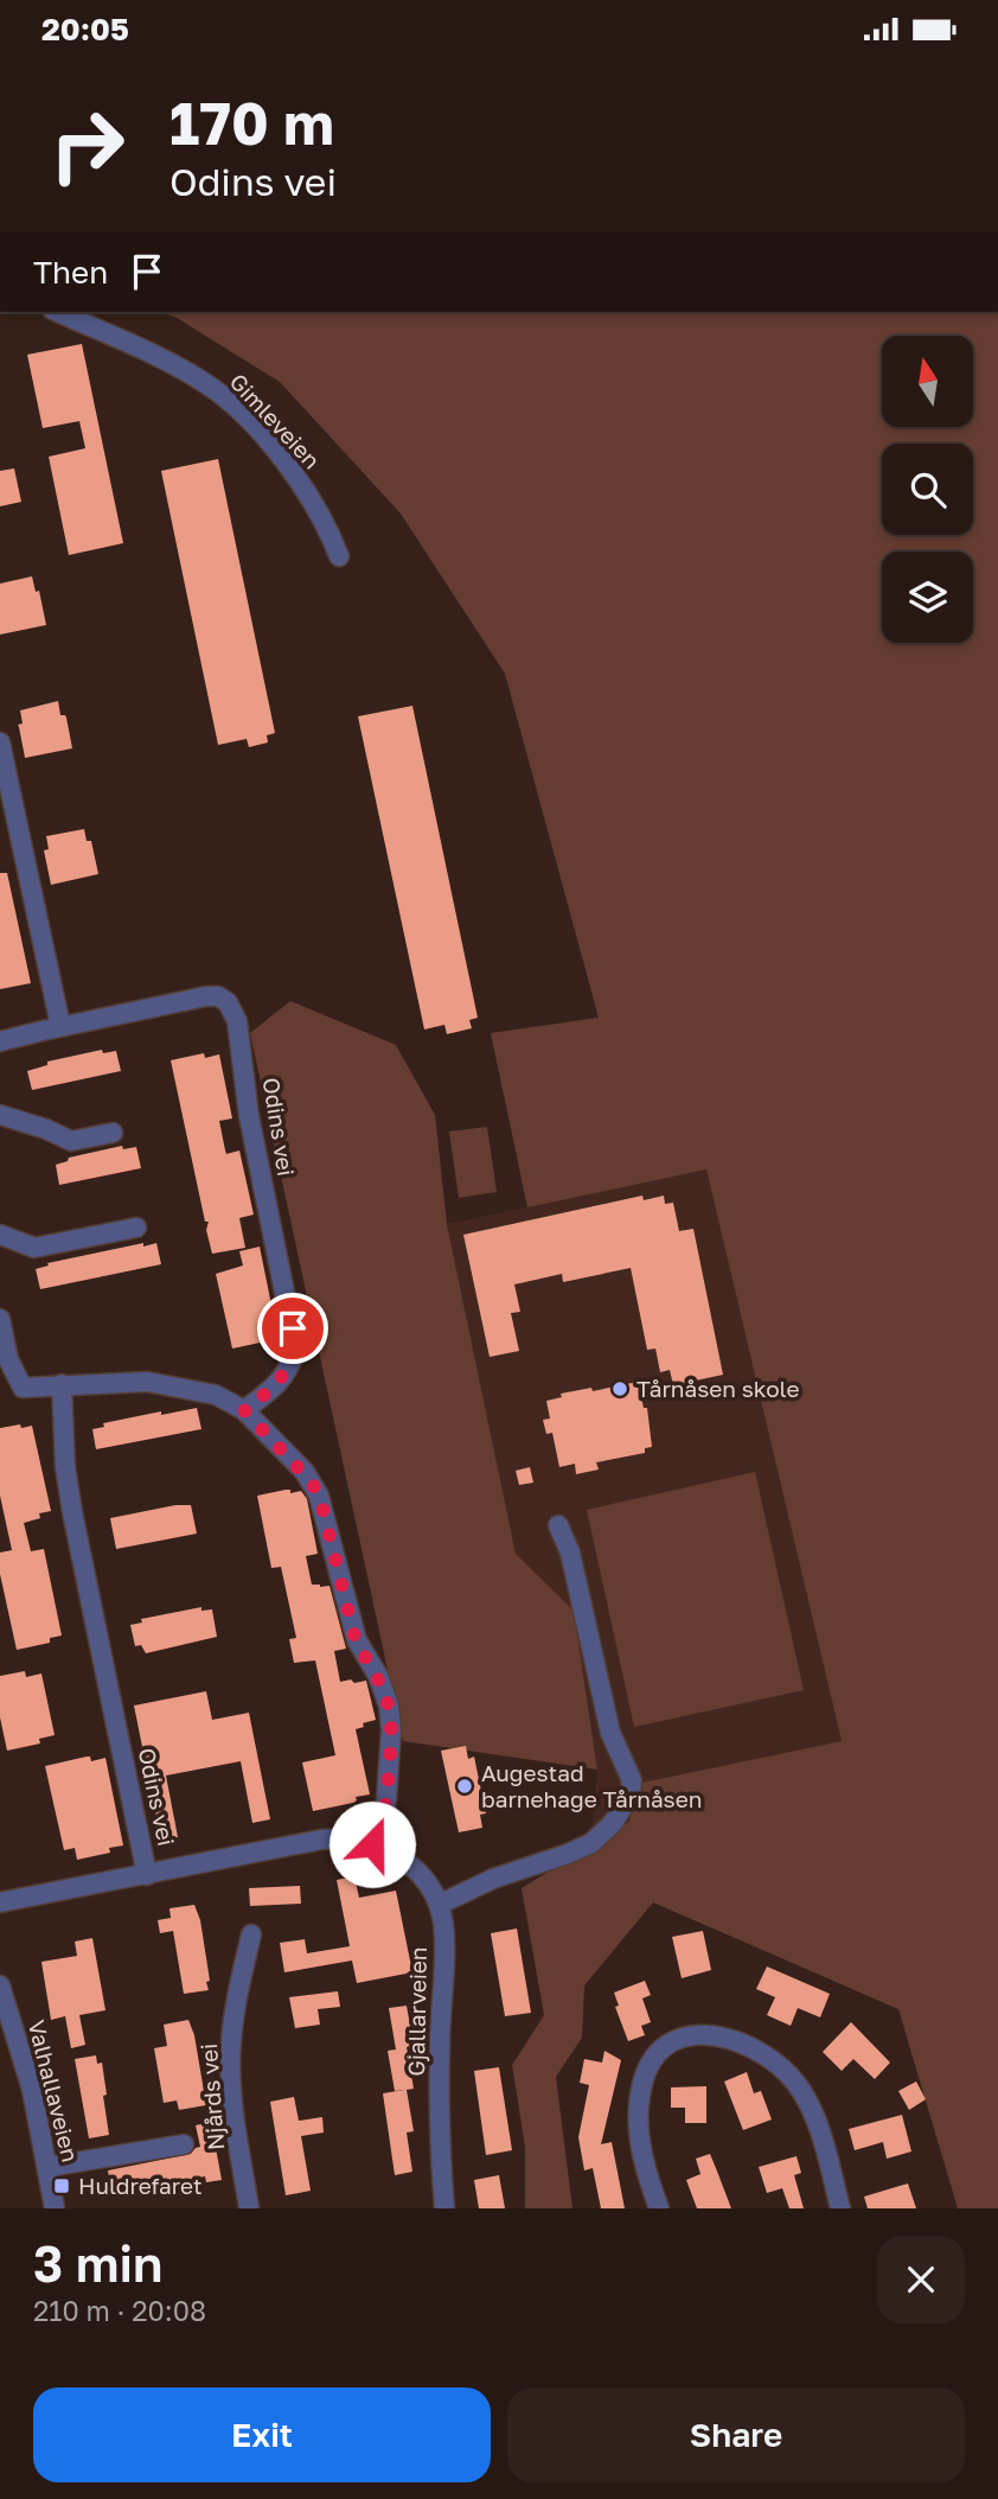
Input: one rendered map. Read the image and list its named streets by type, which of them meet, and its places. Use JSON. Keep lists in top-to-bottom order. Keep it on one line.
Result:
{"streets":{"street":["Gimleveien","Odins vei","Gjallarveien","Valhallaveien","Njårds vei"]},"crossings":[["Odins vei","Gjallarveien"]],"places":{"other":["Tårnåsen skole","Augestad barnehage Tårnåsen"],"transit":["Huldrefaret"]},"north":"top","page":{"status":"20:05","turn":["170 m","Odins vei"],"then":"Then","heading":["3 min","210 m · 20:08"],"buttons":["Exit","Share"]}}
